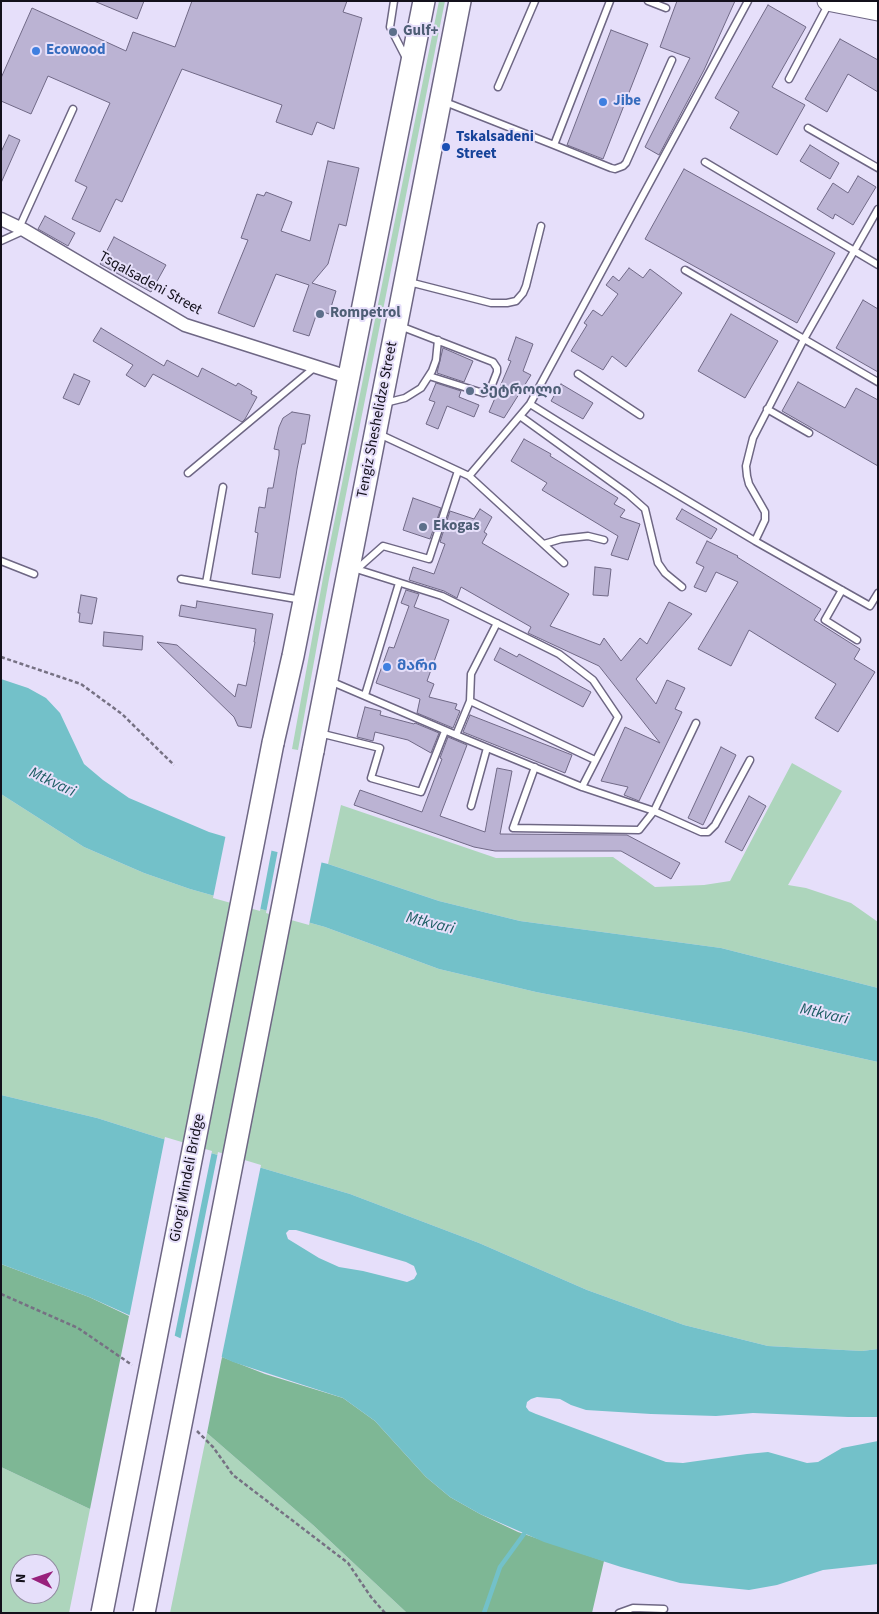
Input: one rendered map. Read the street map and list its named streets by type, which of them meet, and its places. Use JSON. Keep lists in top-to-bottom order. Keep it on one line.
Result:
{"streets":{"main road":["Tengiz Sheshelidze Street","Giorgi Mindeli Bridge"],"street":["Tsqalsadeni Street"]},"water":["Mtkvari"],"places":["Gulf+","Ecowood","Jibe","Tskalsadeni Street","Rompetrol","პეტროლი","Ekogas","მარი"],"north":"left"}
